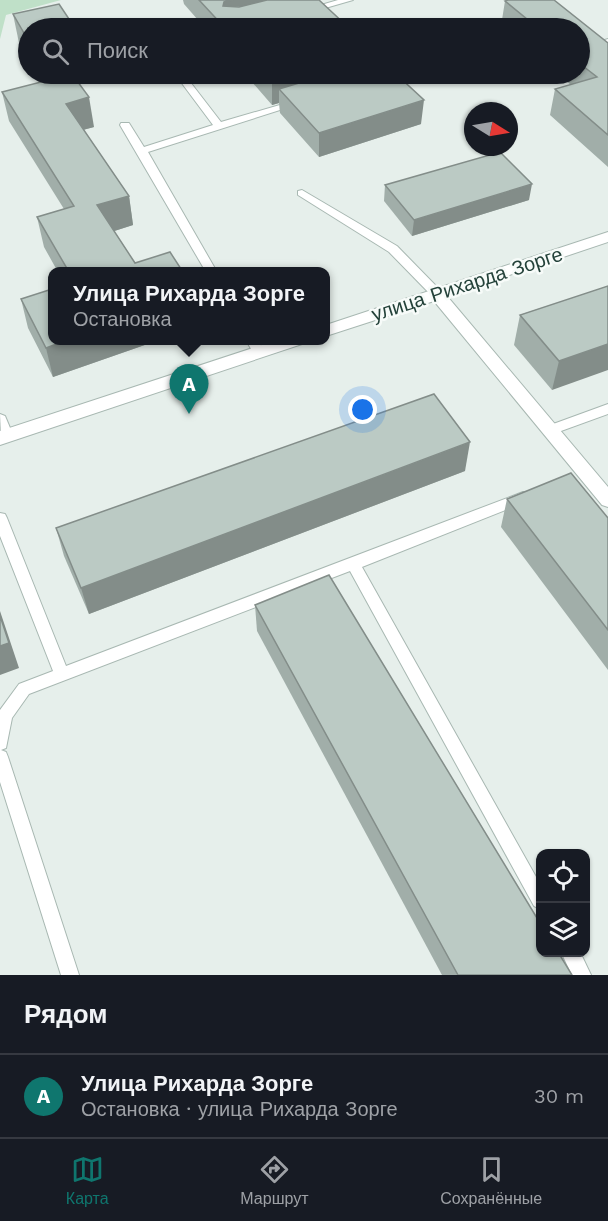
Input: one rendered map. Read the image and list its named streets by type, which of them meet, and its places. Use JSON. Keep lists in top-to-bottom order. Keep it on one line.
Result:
{"streets":{"street":["улица Рихарда Зорге"]},"north":"right","page":{"search":"Поиск","popup":["Улица Рихарда Зорге","Остановка"],"pins":"A","heading":"Рядом","list":[{"mark":"A","name":"Улица Рихарда Зорге","note":"Остановка · улица Рихарда Зорге","value":"30 m"}],"nav":["Карта","Маршрут","Сохранённые"]}}
